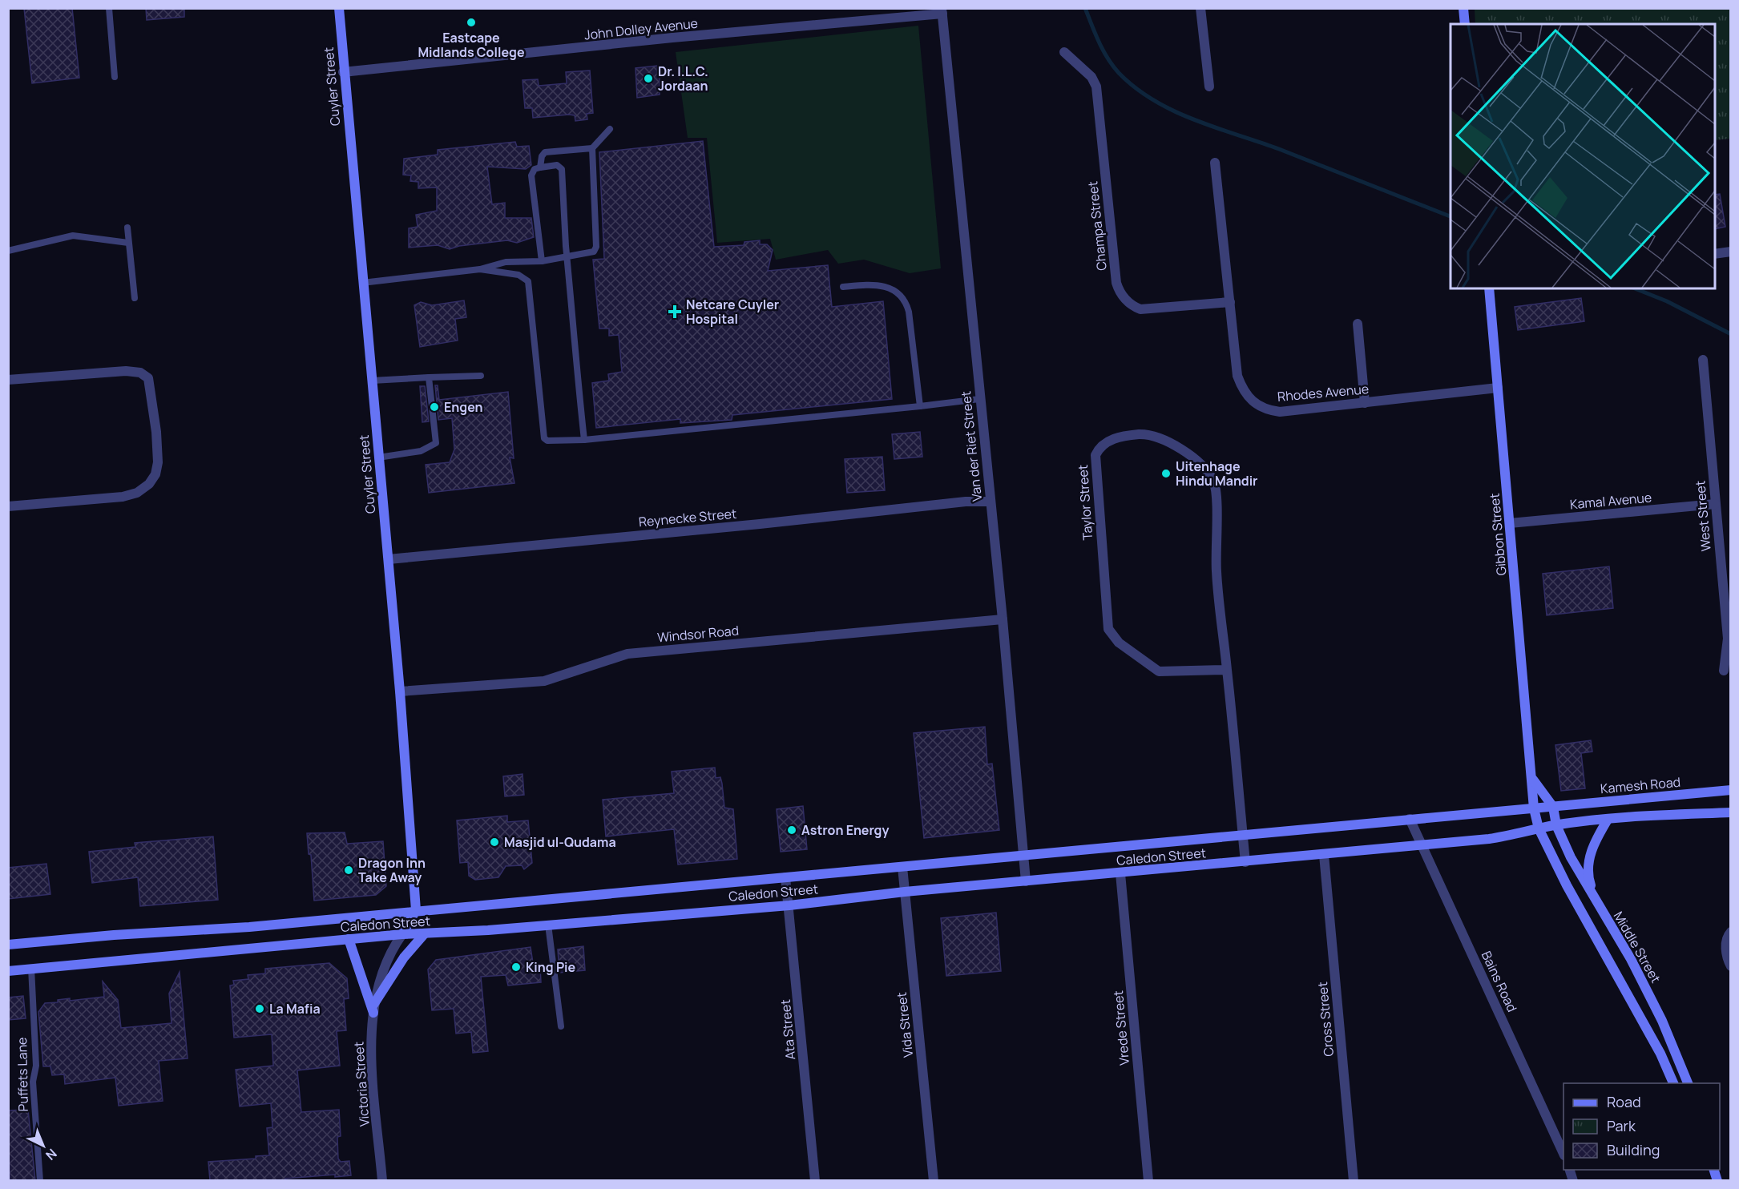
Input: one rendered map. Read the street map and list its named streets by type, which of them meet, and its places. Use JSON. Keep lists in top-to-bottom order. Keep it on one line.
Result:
{"streets":{"main road":["Cuyler Street","Gibbon Street","Kamesh Road","Caledon Street","Middle Street"],"street":["John Dolley Avenue","Champa Street","Rhodes Avenue","Van der Riet Street","Kamal Avenue","Taylor Street","West Street","Reynecke Street","Windsor Road","Bains Road","Cross Street","Vida Street","Vrede Street","Ata Street","Victoria Street"],"lane":["Puffets Lane"]},"crossings":[["John Dolley Avenue","Cuyler Street"],["John Dolley Avenue","Van der Riet Street"],["Cuyler Street","Reynecke Street"],["Cuyler Street","Windsor Road"],["Cuyler Street","Caledon Street"],["Champa Street","Rhodes Avenue"],["Rhodes Avenue","Gibbon Street"],["Van der Riet Street","Reynecke Street"],["Van der Riet Street","Windsor Road"],["Van der Riet Street","Caledon Street"],["Kamal Avenue","West Street"],["Kamal Avenue","Gibbon Street"],["Taylor Street","Caledon Street"],["Gibbon Street","Kamesh Road"],["Gibbon Street","Caledon Street"],["Gibbon Street","Middle Street"],["Kamesh Road","Caledon Street"],["Kamesh Road","Middle Street"],["Caledon Street","Middle Street"],["Caledon Street","Bains Road"],["Caledon Street","Cross Street"],["Caledon Street","Vida Street"],["Caledon Street","Vrede Street"],["Caledon Street","Ata Street"],["Caledon Street","Puffets Lane"],["Caledon Street","Victoria Street"]],"places":{"other":["Eastcape Midlands College","Dr. I.L.C. Jordaan","Engen","Uitenhage Hindu Mandir","Astron Energy","Masjid ul-Qudama","Dragon Inn Take Away","King Pie","La Mafia"],"health":["Netcare Cuyler Hospital"]},"legend":["Road","Park","Building"],"north":"bottom right"}
